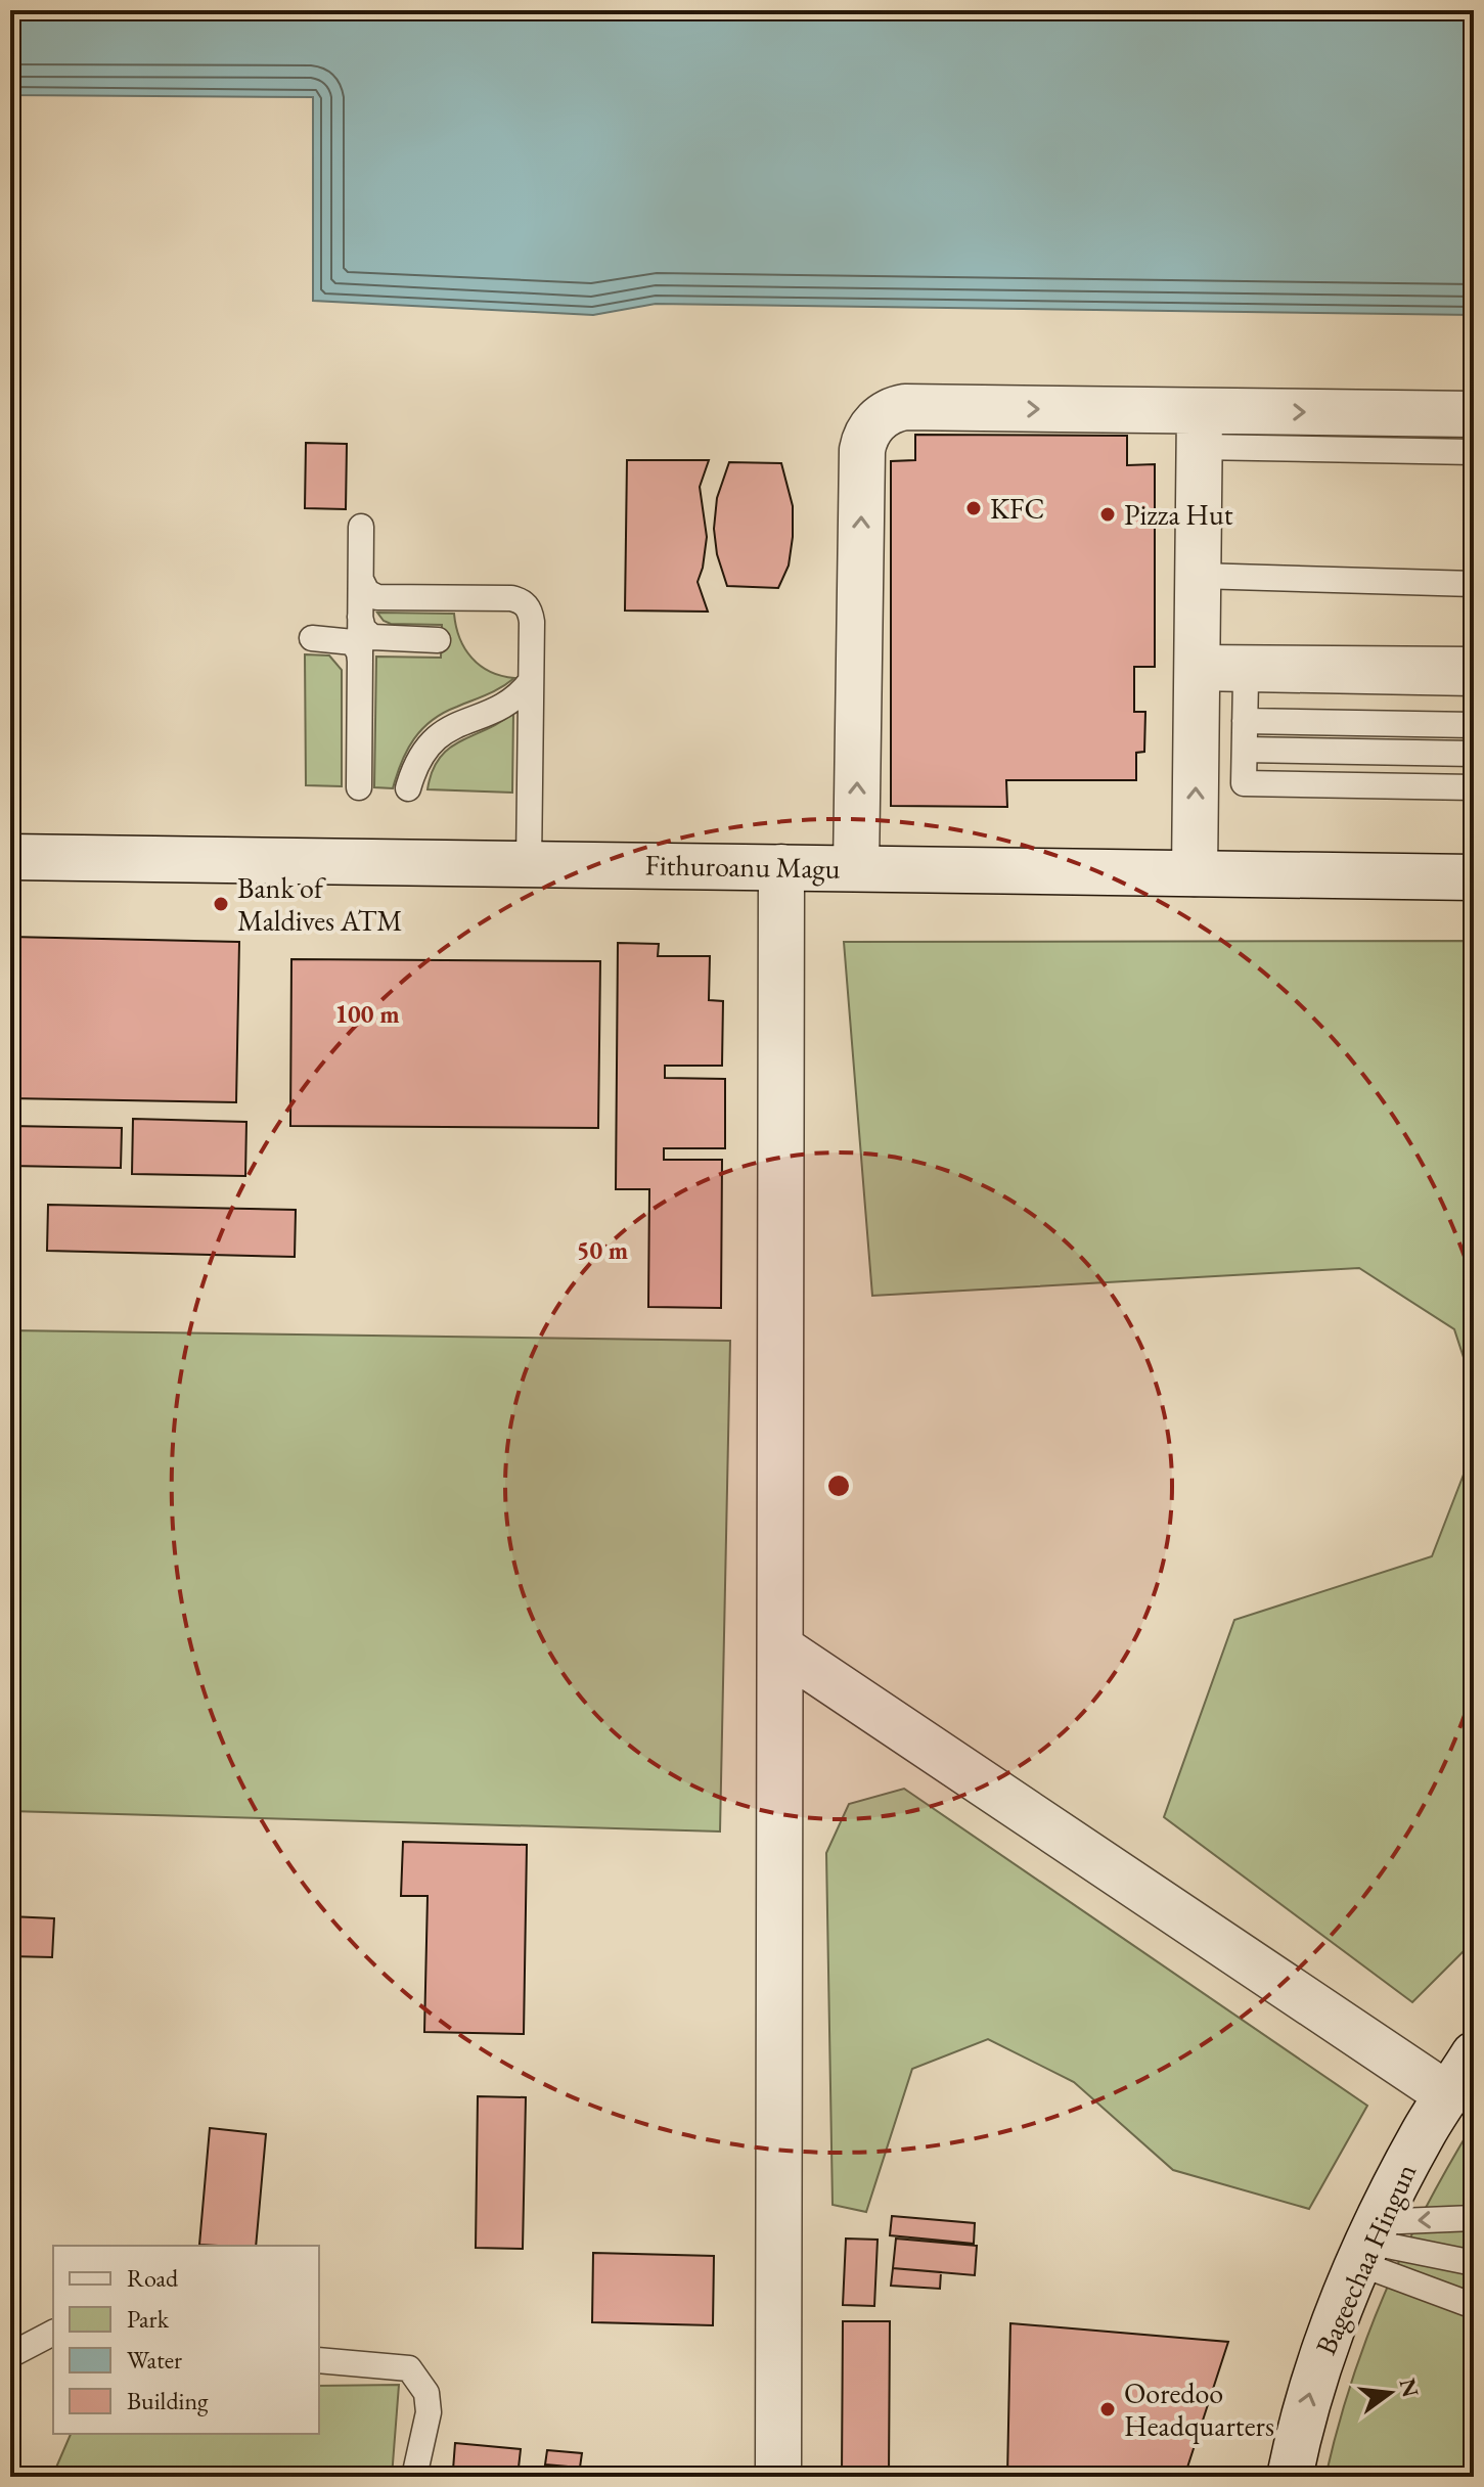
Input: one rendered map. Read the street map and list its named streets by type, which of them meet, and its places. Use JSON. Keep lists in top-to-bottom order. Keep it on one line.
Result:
{"streets":{"street":["Fithuroanu Magu","Bageechaa Hingun"]},"one_way":["Bageechaa Hingun"],"places":["KFC","Pizza Hut","Bank of Maldives ATM","Ooredoo Headquarters"],"legend":["Road","Park","Water","Building"],"north":"right","rings":["100 m","50 m"]}
